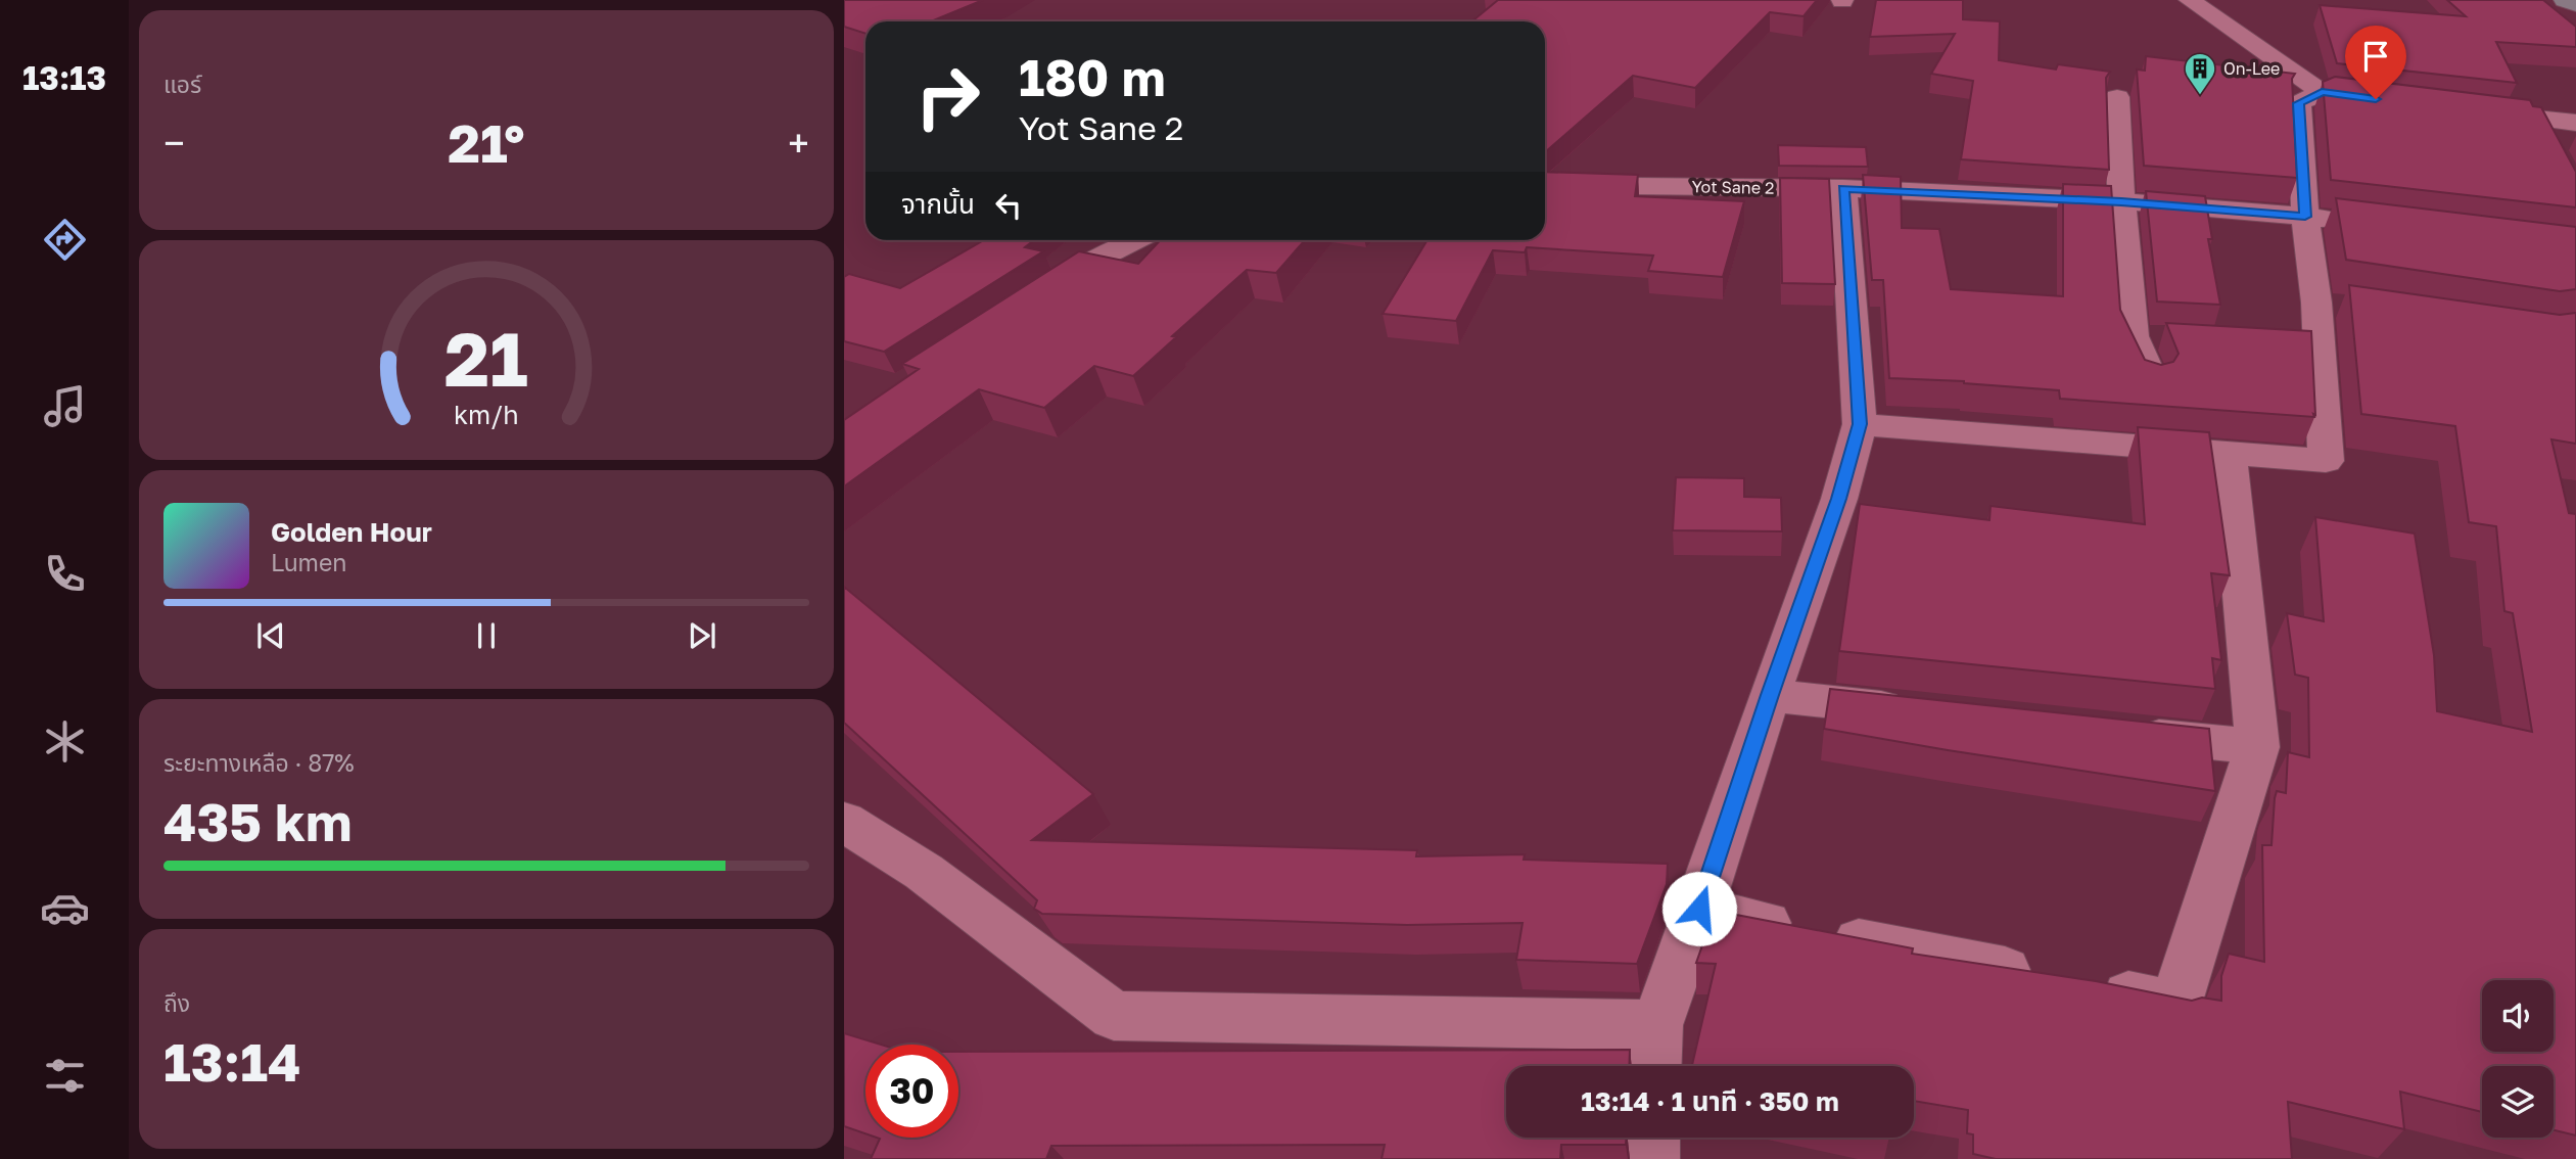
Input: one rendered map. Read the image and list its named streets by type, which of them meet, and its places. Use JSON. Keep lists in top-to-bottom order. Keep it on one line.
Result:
{"streets":{"street":["Yot Sane 2"]},"places":{"building":["On-Lee"]},"page":{"tabs":"13:13","tile":["แอร์",["ระยะทางเหลือ · 87%","435 km"],["ถึง","13:14"]],"turn":["180 m","Yot Sane 2"],"heat":["−","21°","+"],"then":"จากนั้น","song":["Golden Hour","Lumen"],"limit":"30","trip":"13:14 · 1 นาที · 350 m","gauge":["21","km/h"]}}
